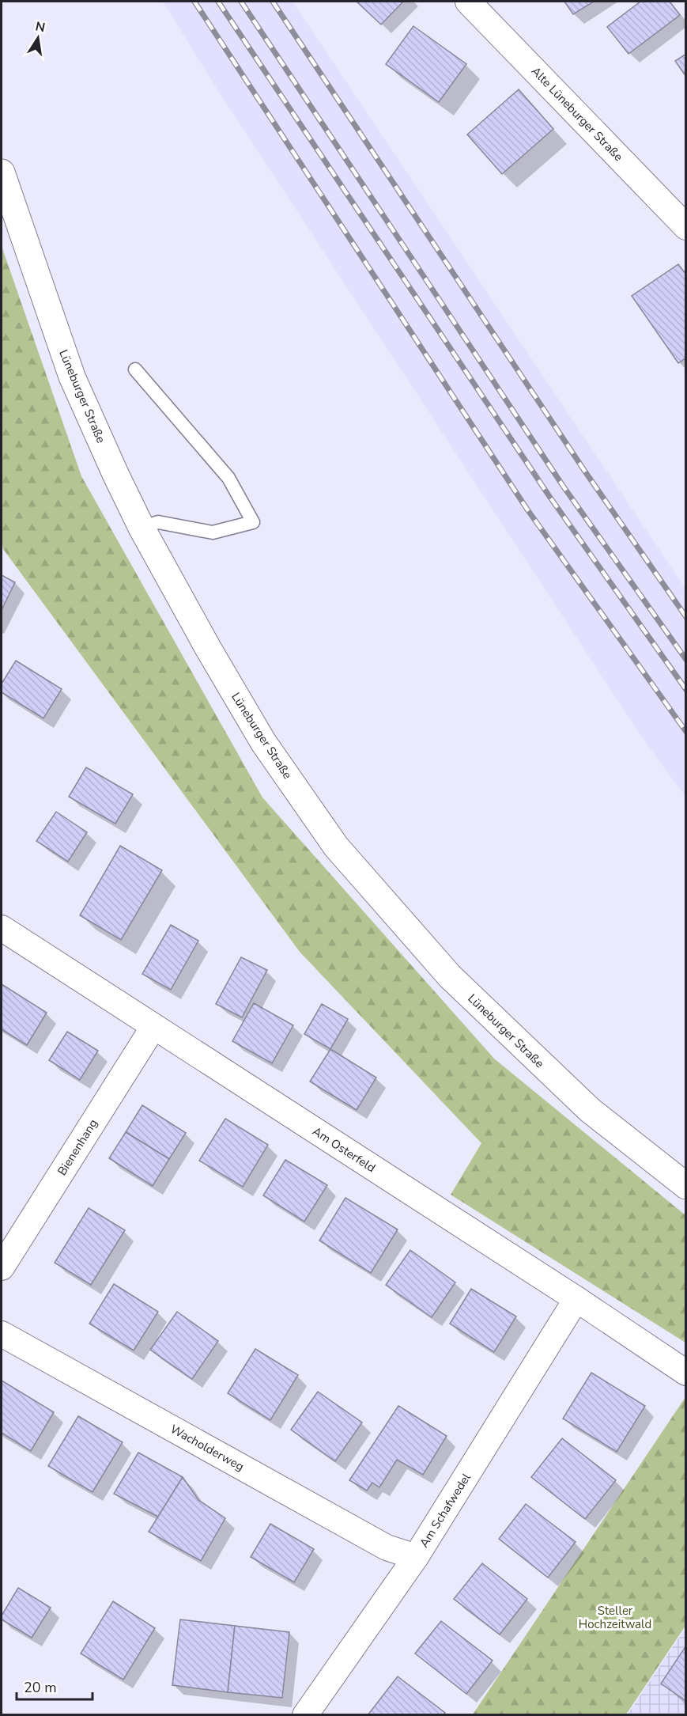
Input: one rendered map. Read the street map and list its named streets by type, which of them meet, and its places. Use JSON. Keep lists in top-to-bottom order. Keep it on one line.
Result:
{"streets":{"main road":["Lüneburger Straße"],"street":["Alte Lüneburger Straße","Bienenhang","Am Osterfeld","Wacholderweg","Am Schafwedel"]},"crossings":[["Bienenhang","Am Osterfeld"],["Am Osterfeld","Am Schafwedel"],["Wacholderweg","Am Schafwedel"]],"parks":["Steller Hochzeitwald"],"scale_bar":"20 m","north":"top"}
